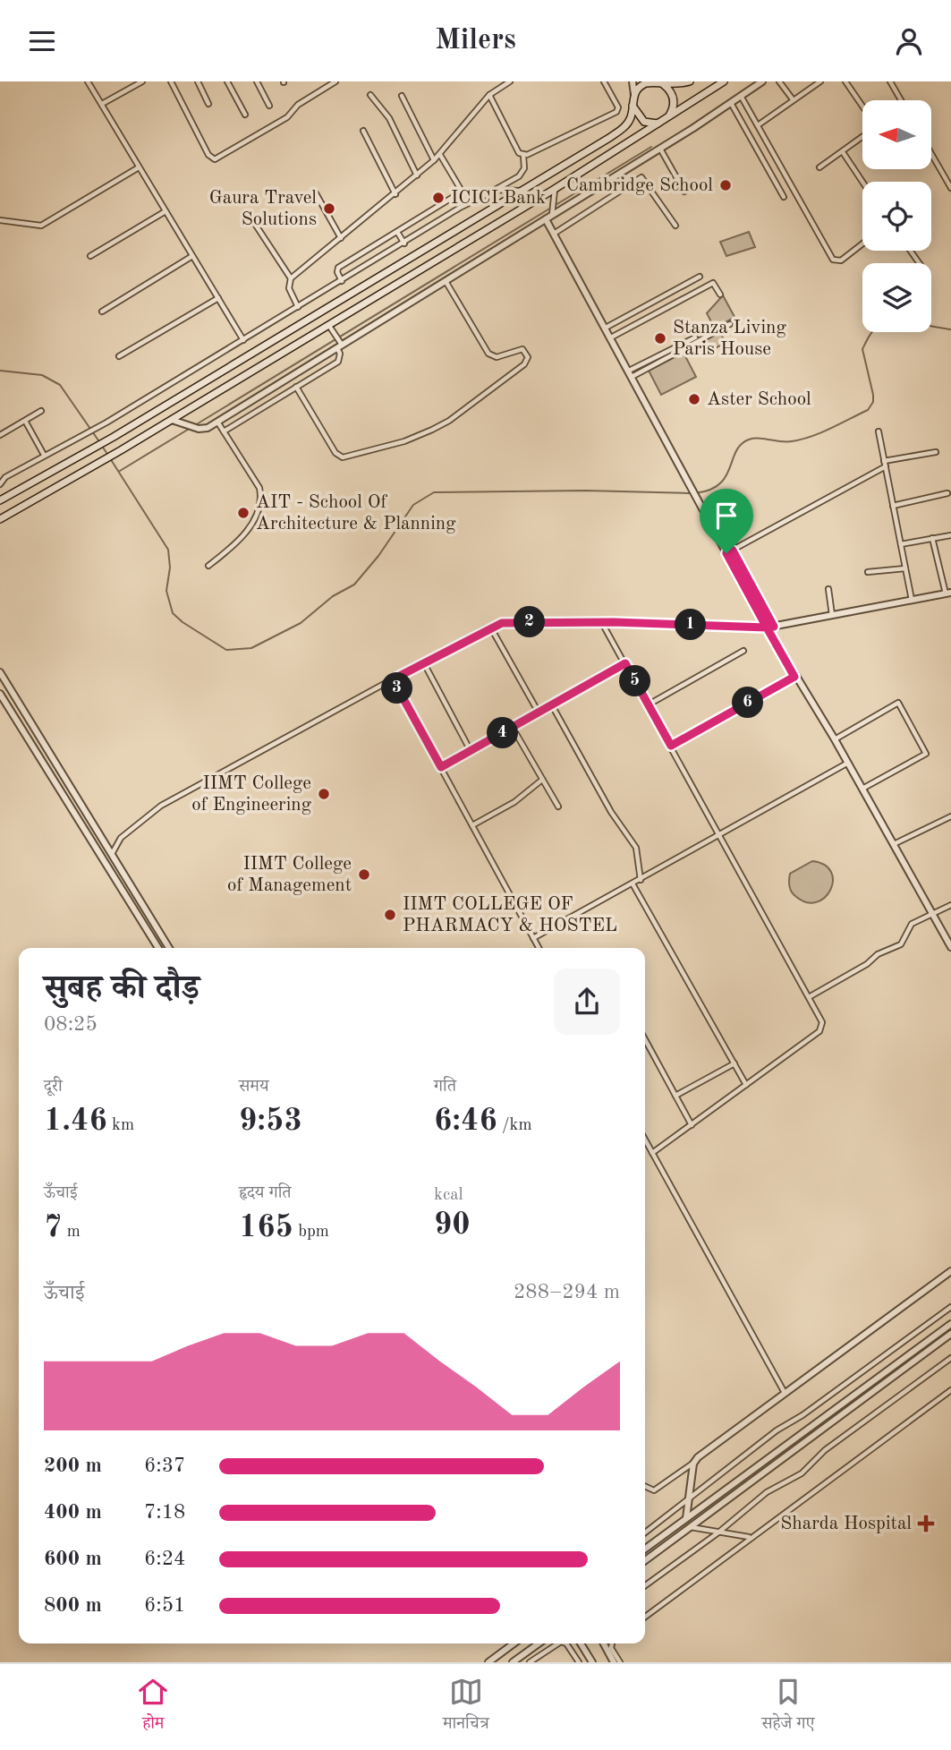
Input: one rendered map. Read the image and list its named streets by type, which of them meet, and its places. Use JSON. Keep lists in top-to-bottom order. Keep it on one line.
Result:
{"places":{"other":["Cambridge School","ICICI Bank","Gaura Travel Solutions","Stanza Living Paris House","Aster School","AIT - School Of Architecture & Planning","IIMT College of Engineering","IIMT College of Management","IIMT COLLEGE OF PHARMACY & HOSTEL"],"health":["Sharda Hospital"]},"north":"left","page":{"header":"Milers","pins":["2","1","5","3","6","4"],"heading":["सुबह की दौड़","08:25"],"stats":[["दूरी","1.46 km"],["समय","9:53"],["गति","6:46 /km"],["ऊँचाई","7 m"],["हृदय गति","165 bpm"],["kcal","90"]],"chart":["ऊँचाई","288–294 m"],"list":[{"name":"200 m","note":"6:37"},{"name":"400 m","note":"7:18"},{"name":"600 m","note":"6:24"},{"name":"800 m","note":"6:51"}],"tabs":["होम","मानचित्र","सहेजे गए"]}}
